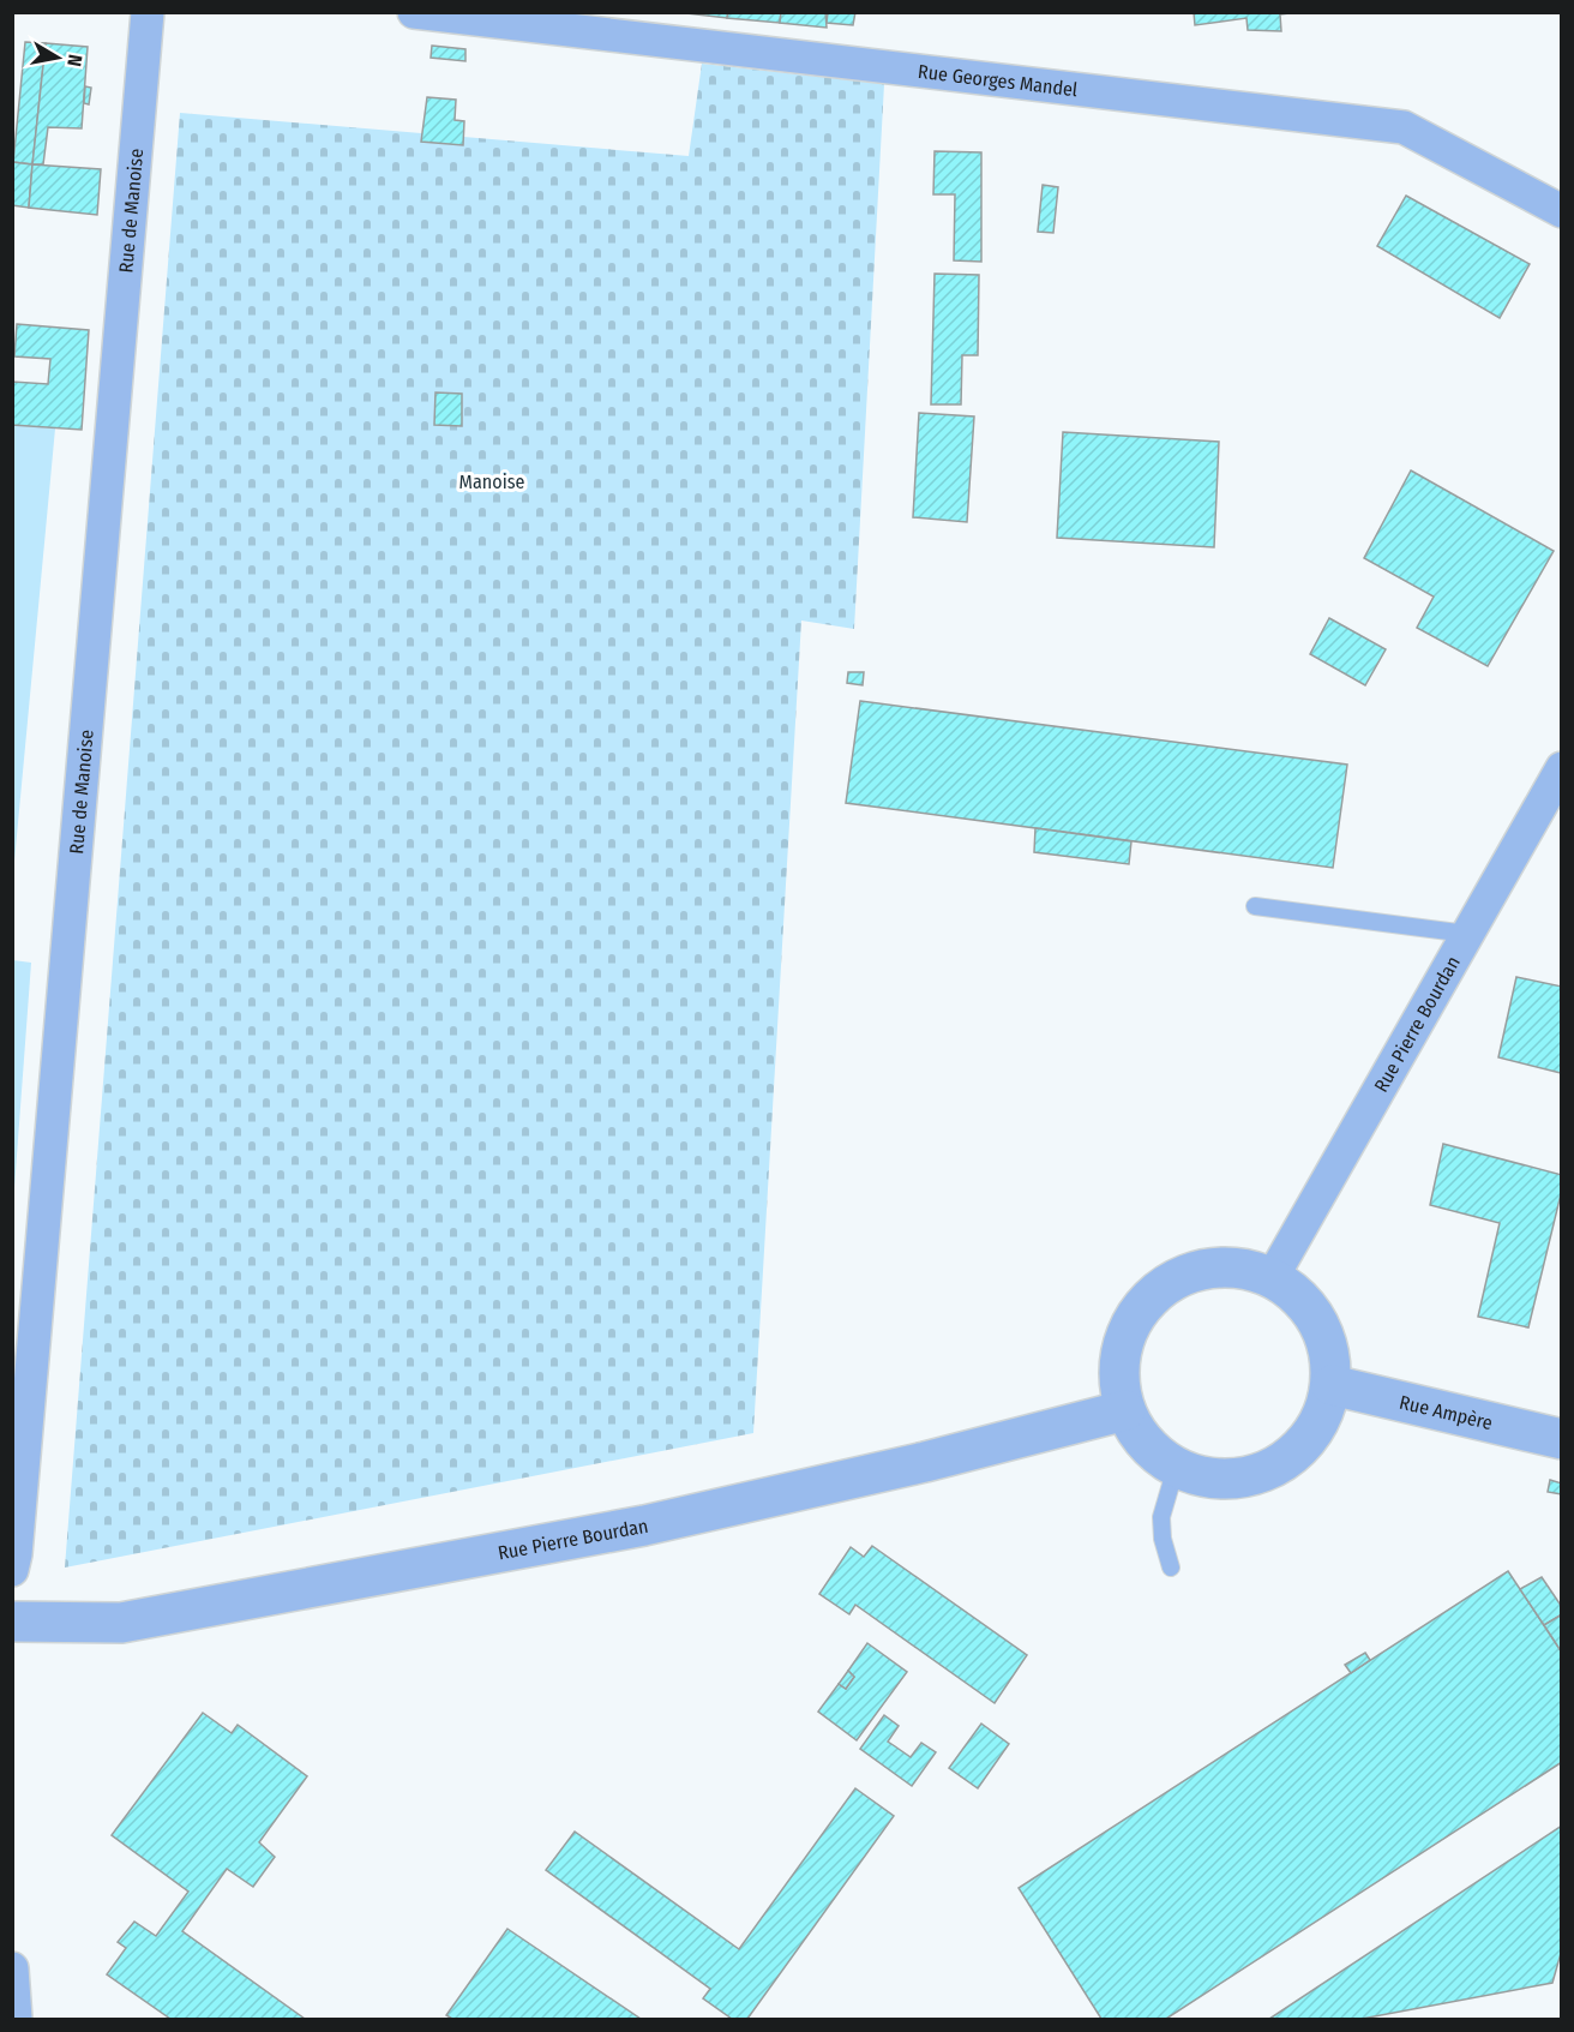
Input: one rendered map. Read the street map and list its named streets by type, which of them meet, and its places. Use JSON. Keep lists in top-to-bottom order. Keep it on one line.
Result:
{"streets":{"street":["Rue Georges Mandel","Rue de Manoise","Rue Pierre Bourdan","Rue Ampère"]},"crossings":[["Rue Pierre Bourdan","Rue Ampère"]],"parks":["Manoise"],"north":"right"}
